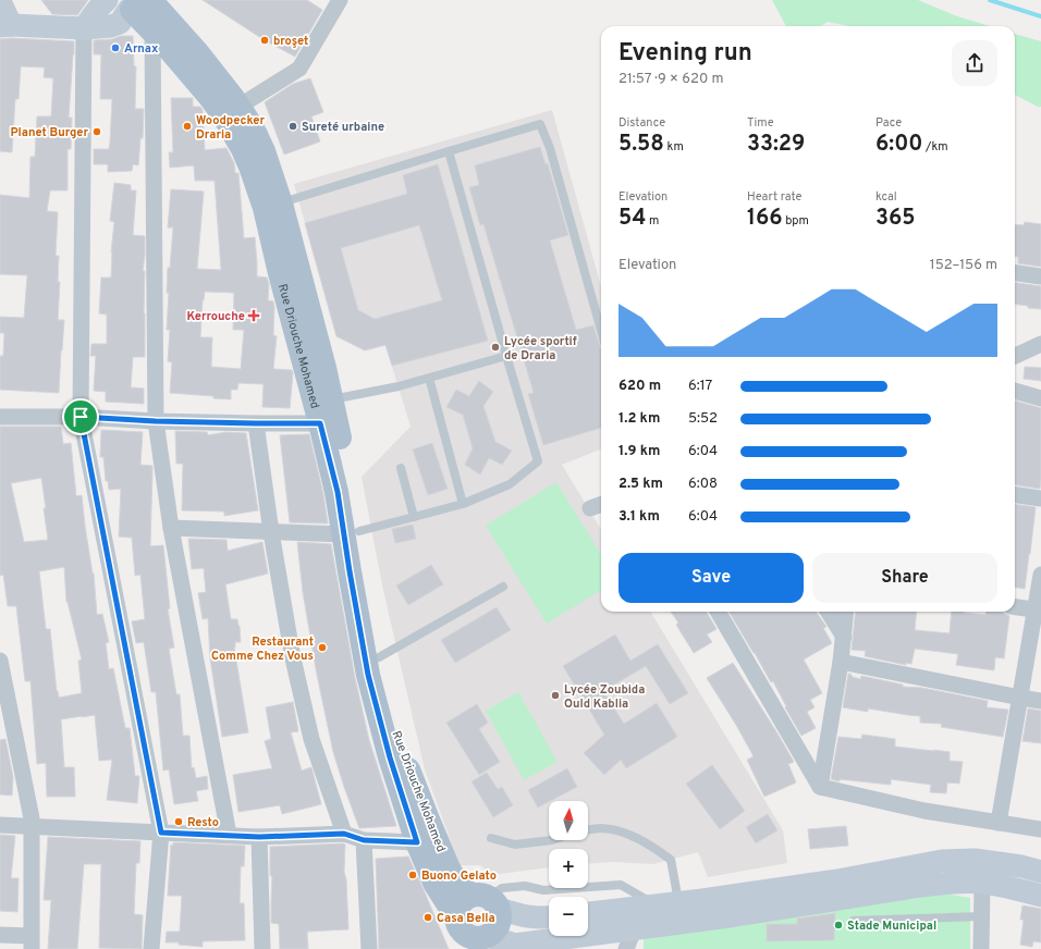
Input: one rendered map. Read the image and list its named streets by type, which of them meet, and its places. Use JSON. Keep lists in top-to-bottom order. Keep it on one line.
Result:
{"streets":{"main road":["Rue Driouche Mohamed"]},"places":{"other":["broşet","Arnax","Woodpecker Draria","Sureté urbaine","Planet Burger","Lycée sportif de Draria","Restaurant Comme Chez Vous","Lycée Zoubida Ould Kablia","Resto","Buono Gelato","Casa Bella","Stade Municipal"],"health":["Kerrouche"]},"north":"top","page":{"heading":["Evening run","21:57 · 9 × 620 m"],"stats":[["Distance","5.58 km"],["Time","33:29"],["Pace","6:00 /km"],["Elevation","54 m"],["Heart rate","166 bpm"],["kcal","365"]],"chart":["Elevation","152–156 m"],"list":[{"name":"620 m","note":"6:17"},{"name":"1.2 km","note":"5:52"},{"name":"1.9 km","note":"6:04"},{"name":"2.5 km","note":"6:08"},{"name":"3.1 km","note":"6:04"}],"buttons":["Save","Share"],"map_buttons":["+","−"]}}
